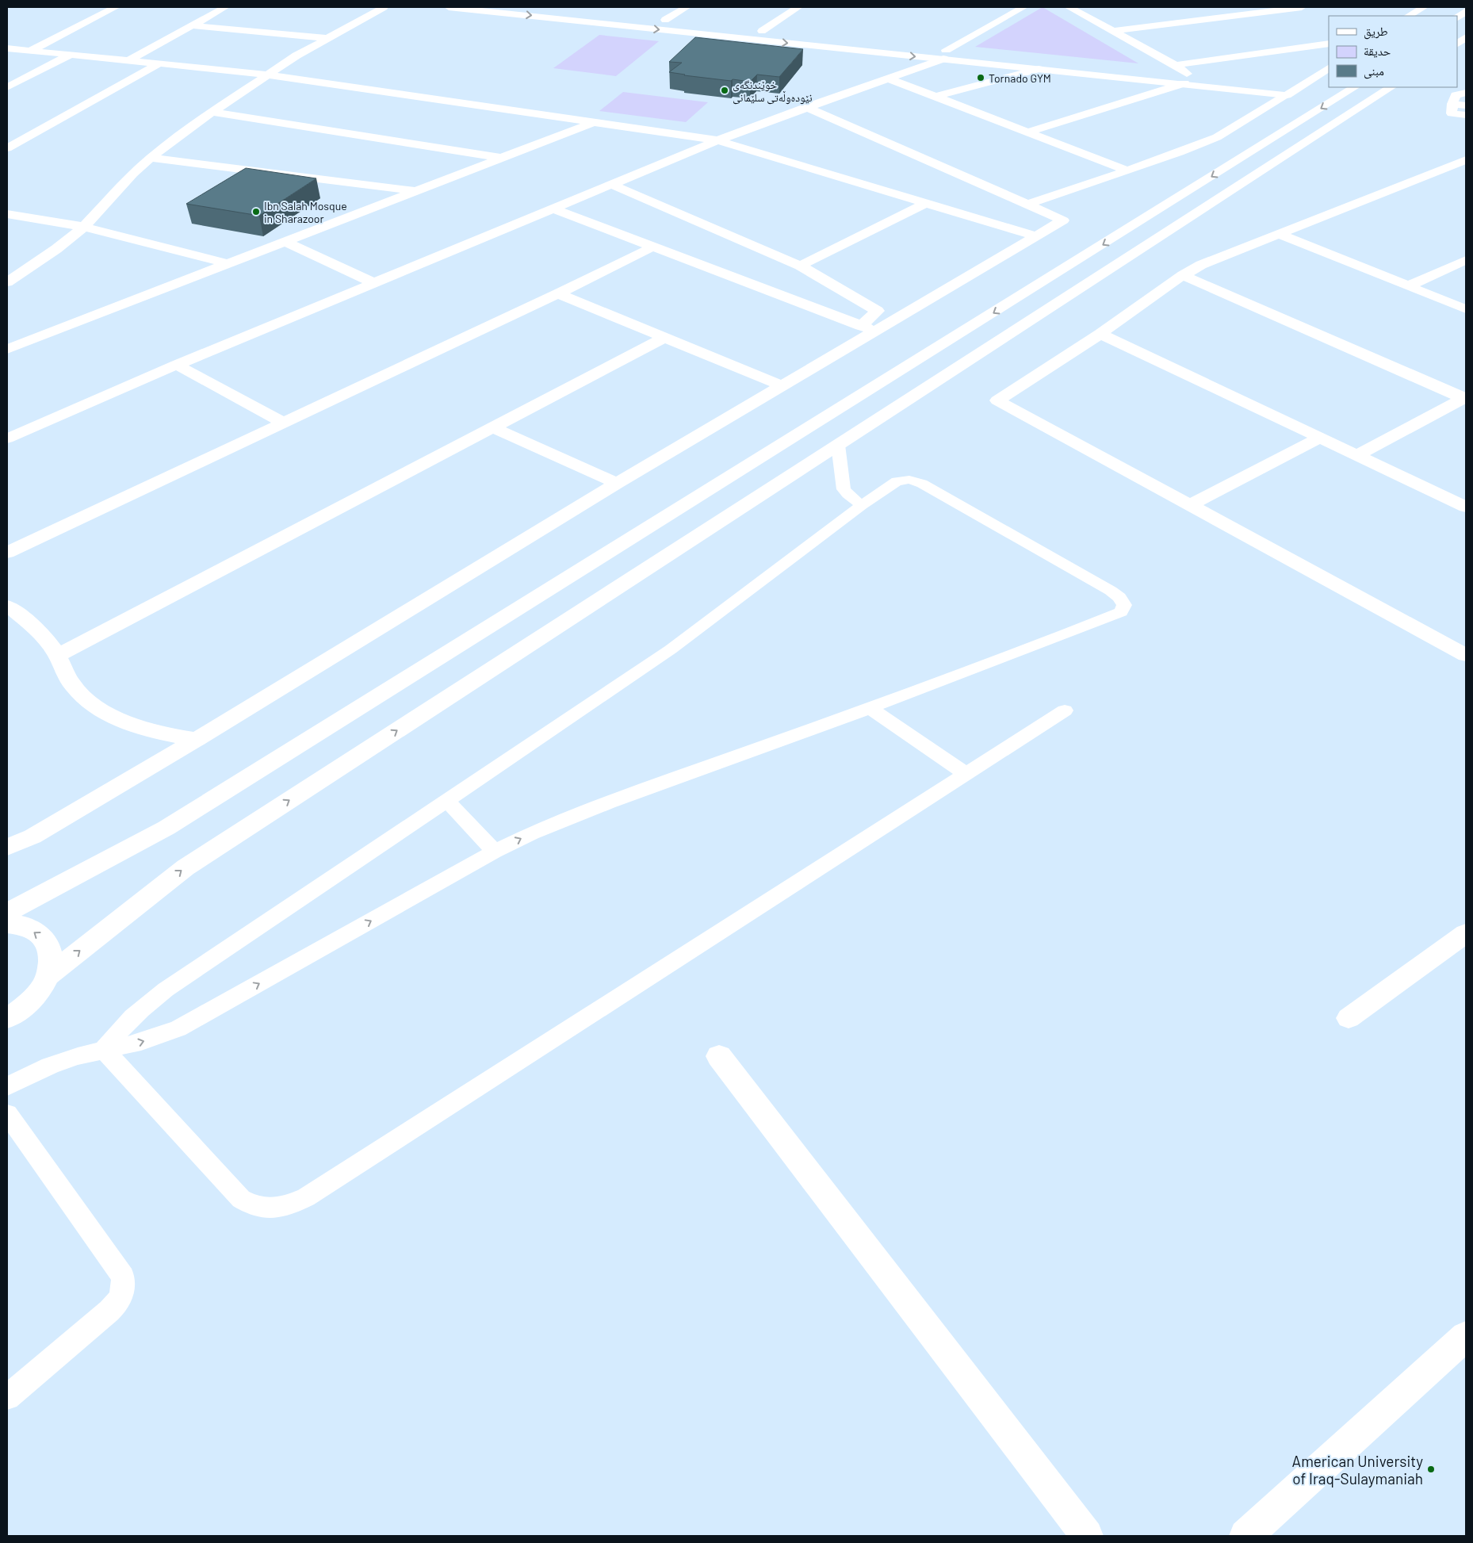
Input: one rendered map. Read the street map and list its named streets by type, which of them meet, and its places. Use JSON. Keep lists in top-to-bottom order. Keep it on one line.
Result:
{"places":["Tornado GYM","خوێندنگەی نێوده‌وڵه‌تی سلێمانی","Ibn Salah Mosque in Sharazoor","American University of Iraq-Sulaymaniah"],"legend":["طريق","حديقة","مبنى"]}
